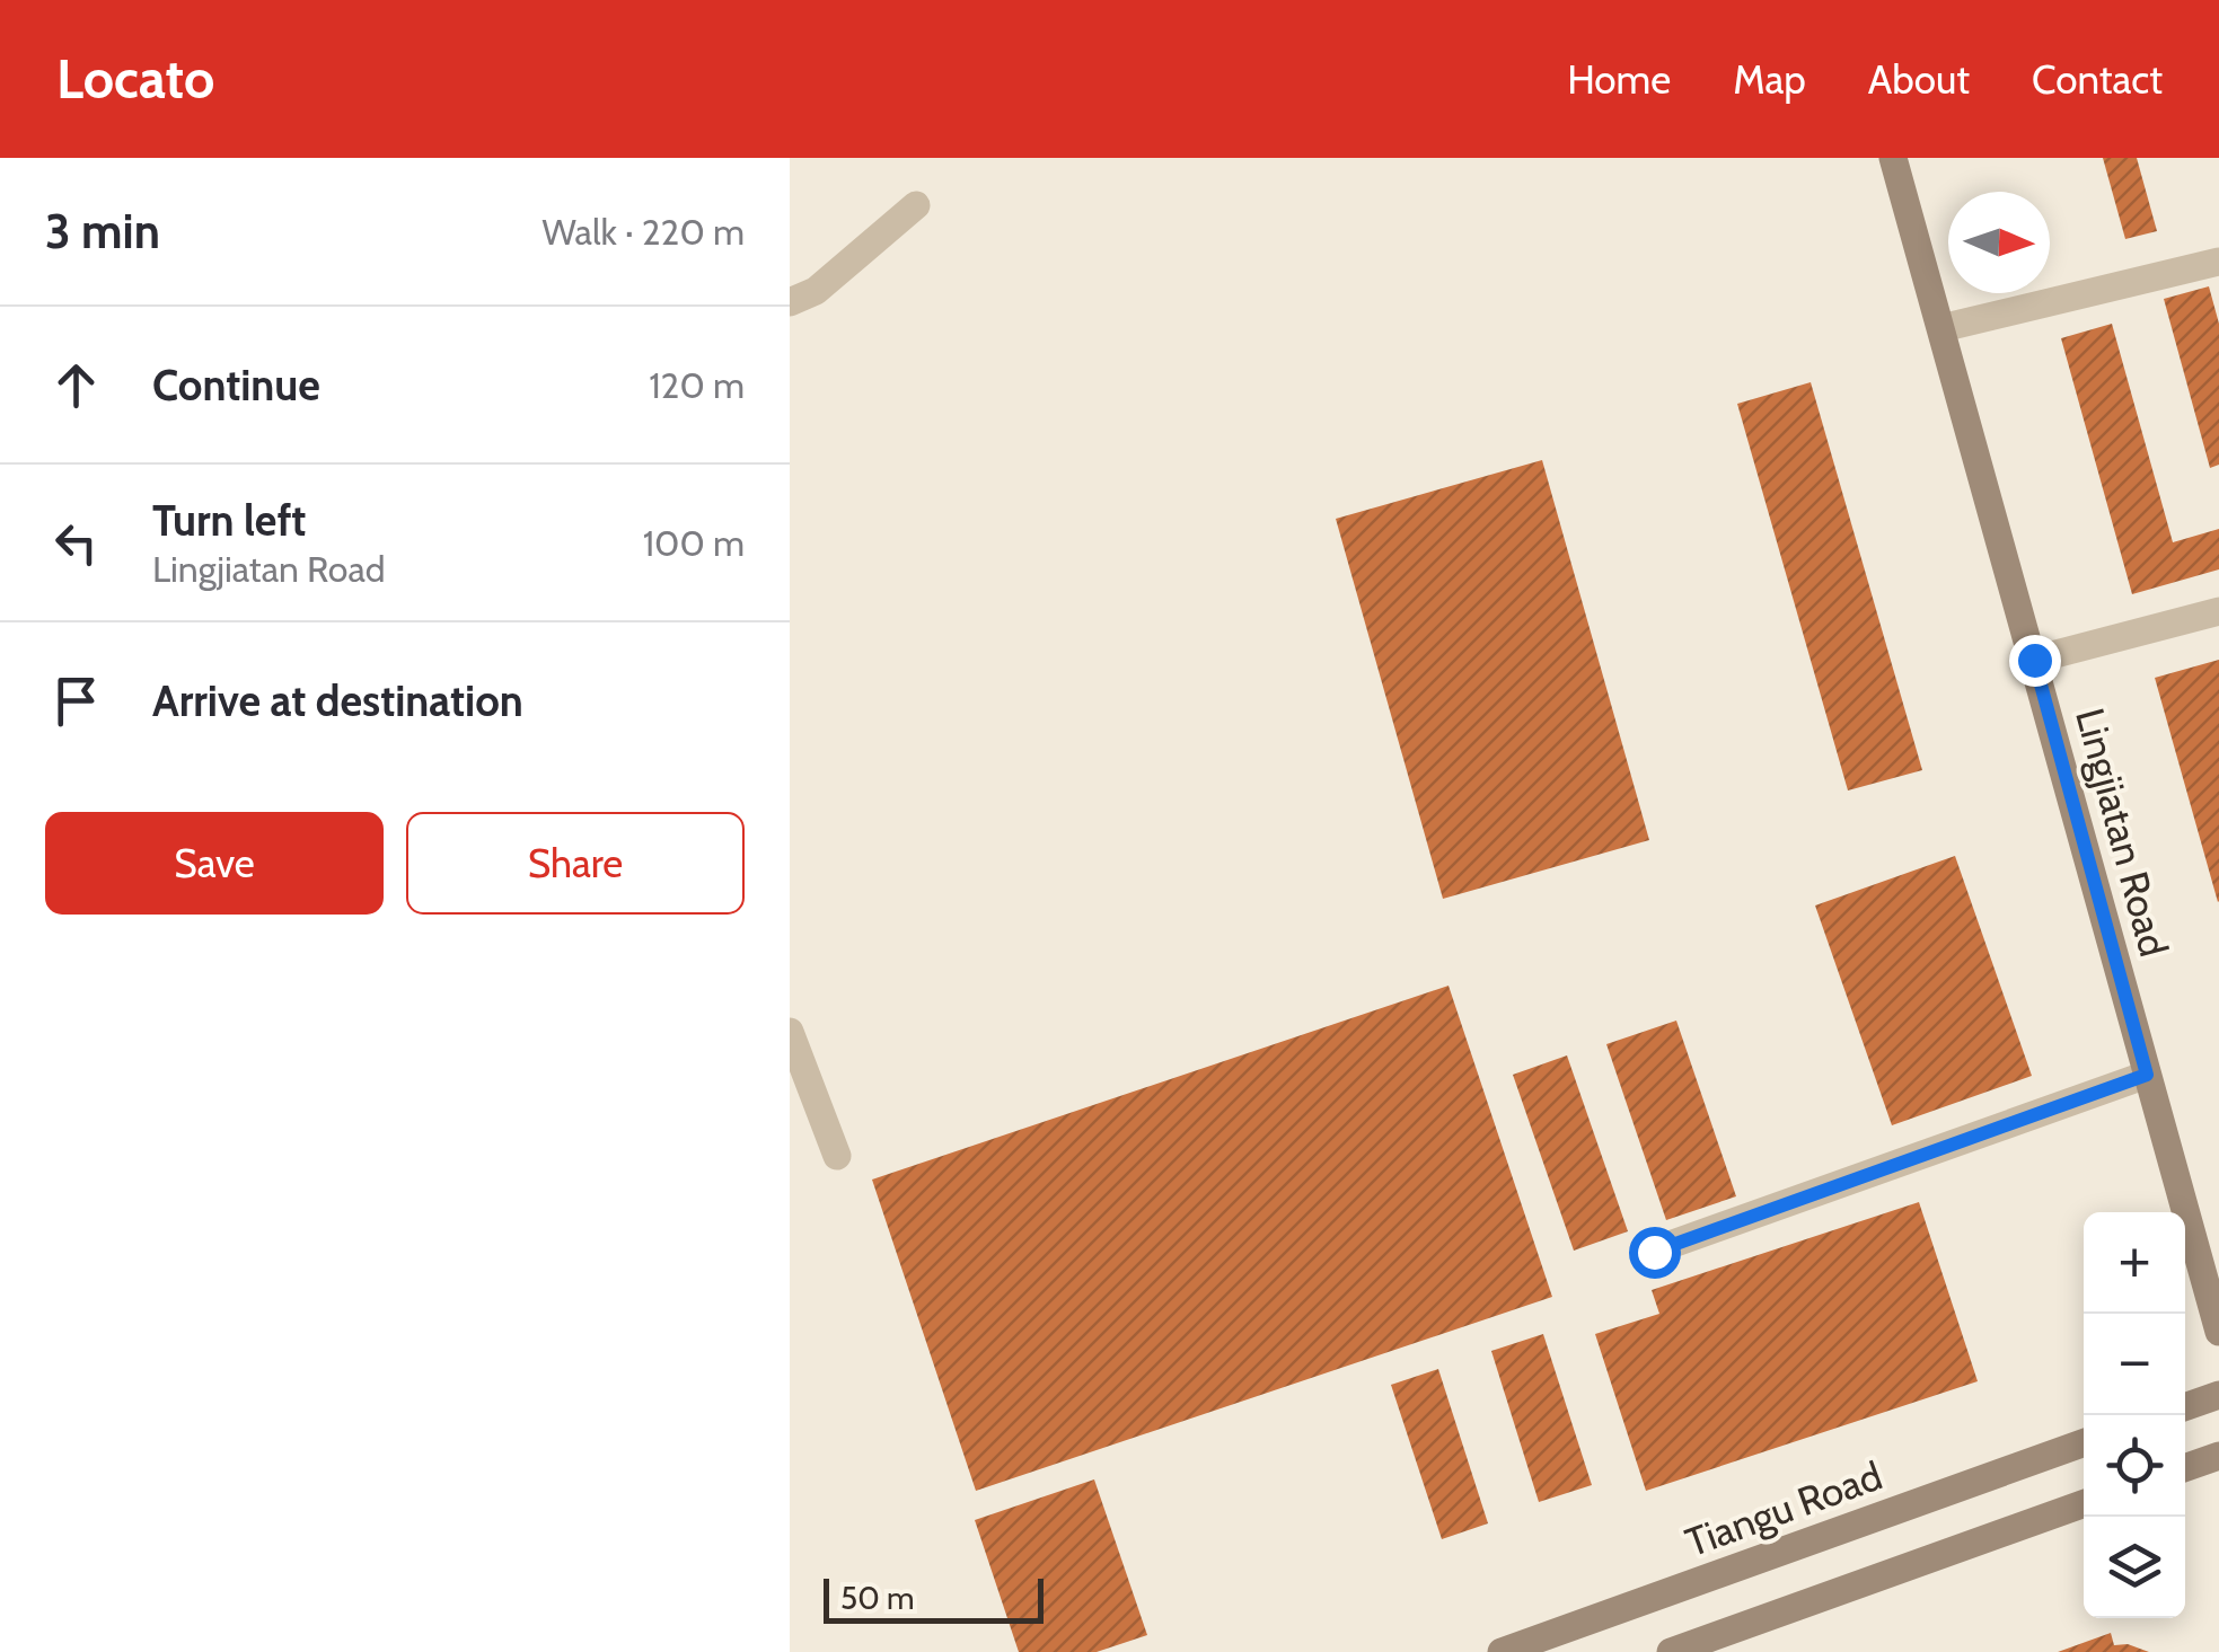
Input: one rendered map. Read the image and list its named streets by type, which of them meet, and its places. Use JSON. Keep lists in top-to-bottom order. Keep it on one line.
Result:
{"streets":{"main road":["Lingjiatan Road","Tiangu Road"]},"scale_bar":"50 m","north":"right","page":{"header":"Locato","nav":["Home","Map","About","Contact"],"heading":["3 min","Walk · 220 m"],"list":[["Continue","120 m"],["Turn left","Lingjiatan Road","100 m"],"Arrive at destination"],"buttons":["Save","Share"],"map_buttons":["+","−"],"scale":"50 m"}}
